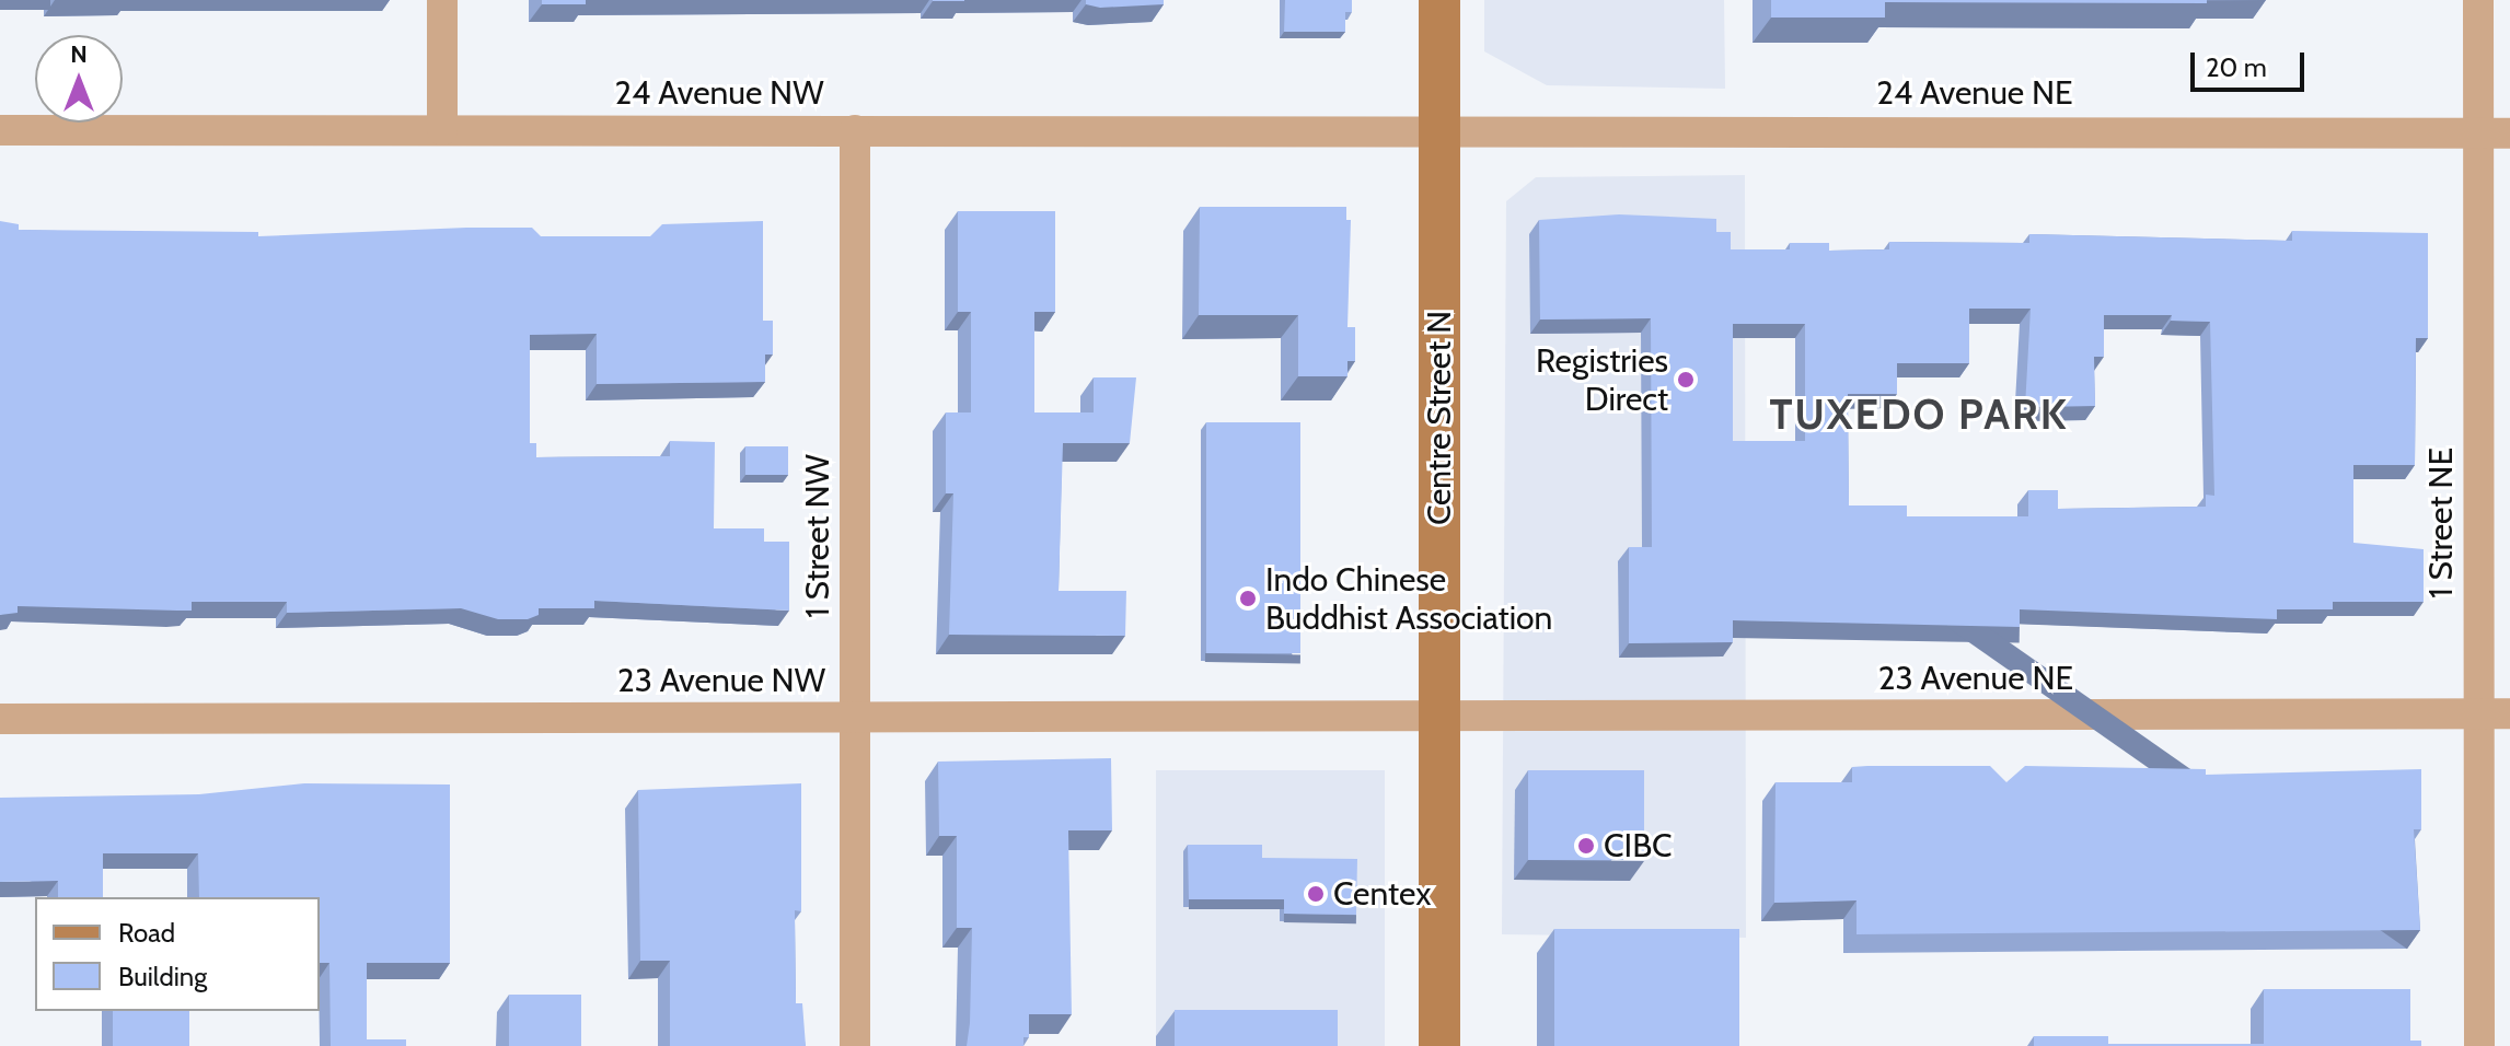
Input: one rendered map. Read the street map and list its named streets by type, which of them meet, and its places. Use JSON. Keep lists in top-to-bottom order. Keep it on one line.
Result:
{"streets":{"main road":["Centre Street N"],"street":["24 Avenue NW","24 Avenue NE","1 Street NE","1 Street NW","23 Avenue NE","23 Avenue NW"]},"crossings":[["24 Avenue NW","24 Avenue NE"],["24 Avenue NW","Centre Street N"],["24 Avenue NW","1 Street NW"],["24 Avenue NE","Centre Street N"],["24 Avenue NE","1 Street NE"],["Centre Street N","23 Avenue NE"],["Centre Street N","23 Avenue NW"],["1 Street NE","23 Avenue NE"],["1 Street NW","23 Avenue NW"],["23 Avenue NE","23 Avenue NW"]],"districts":["TUXEDO PARK"],"places":["Registries Direct","Indo Chinese Buddhist Association","CIBC","Centex"],"legend":["Road","Building"],"scale_bar":"20 m","north":"top"}
